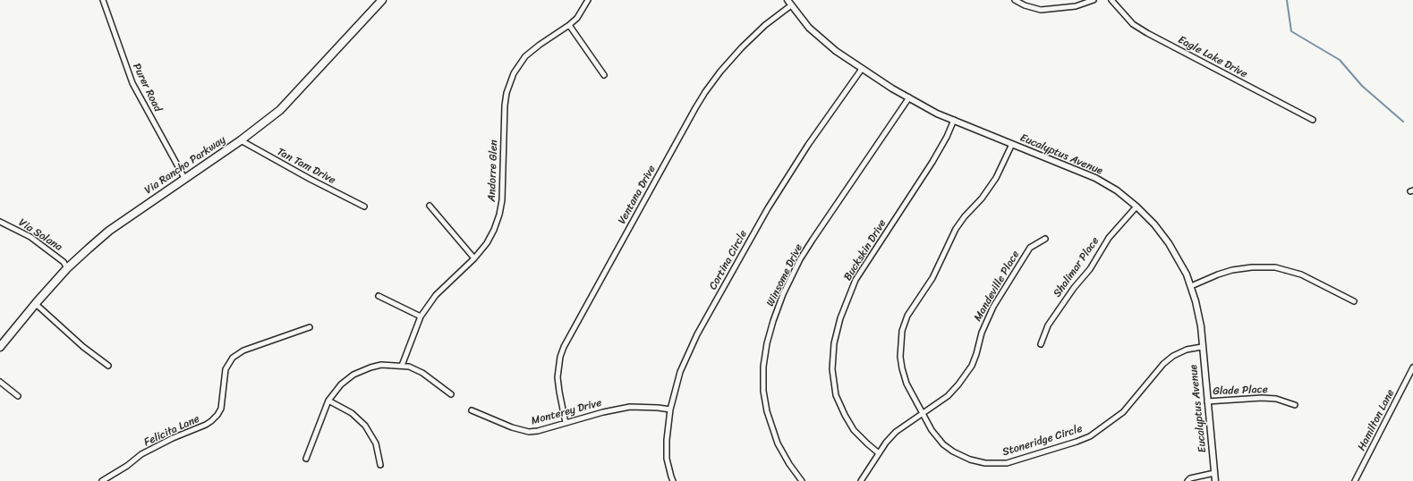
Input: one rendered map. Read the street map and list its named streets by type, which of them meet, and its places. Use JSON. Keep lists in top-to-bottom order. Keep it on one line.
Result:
{"streets":{"main road":["Via Rancho Parkway"],"street":["Eagle Lake Drive","Purer Road","Eucalyptus Avenue","Tan Tam Drive","Andorre Glen","Ventana Drive","Via Solana","Buckskin Drive","Cortina Circle","Shalimar Place","Winsome Drive","Mandeville Place","Glade Place","Monterey Drive","Hamilton Lane","Felicita Lane","Stoneridge Circle"]},"crossings":[["Purer Road","Via Rancho Parkway"],["Eucalyptus Avenue","Ventana Drive"],["Eucalyptus Avenue","Buckskin Drive"],["Eucalyptus Avenue","Cortina Circle"],["Eucalyptus Avenue","Shalimar Place"],["Eucalyptus Avenue","Winsome Drive"],["Eucalyptus Avenue","Glade Place"],["Eucalyptus Avenue","Stoneridge Circle"],["Via Rancho Parkway","Tan Tam Drive"],["Via Rancho Parkway","Via Solana"],["Ventana Drive","Monterey Drive"],["Buckskin Drive","Mandeville Place"],["Cortina Circle","Monterey Drive"],["Mandeville Place","Stoneridge Circle"]]}
